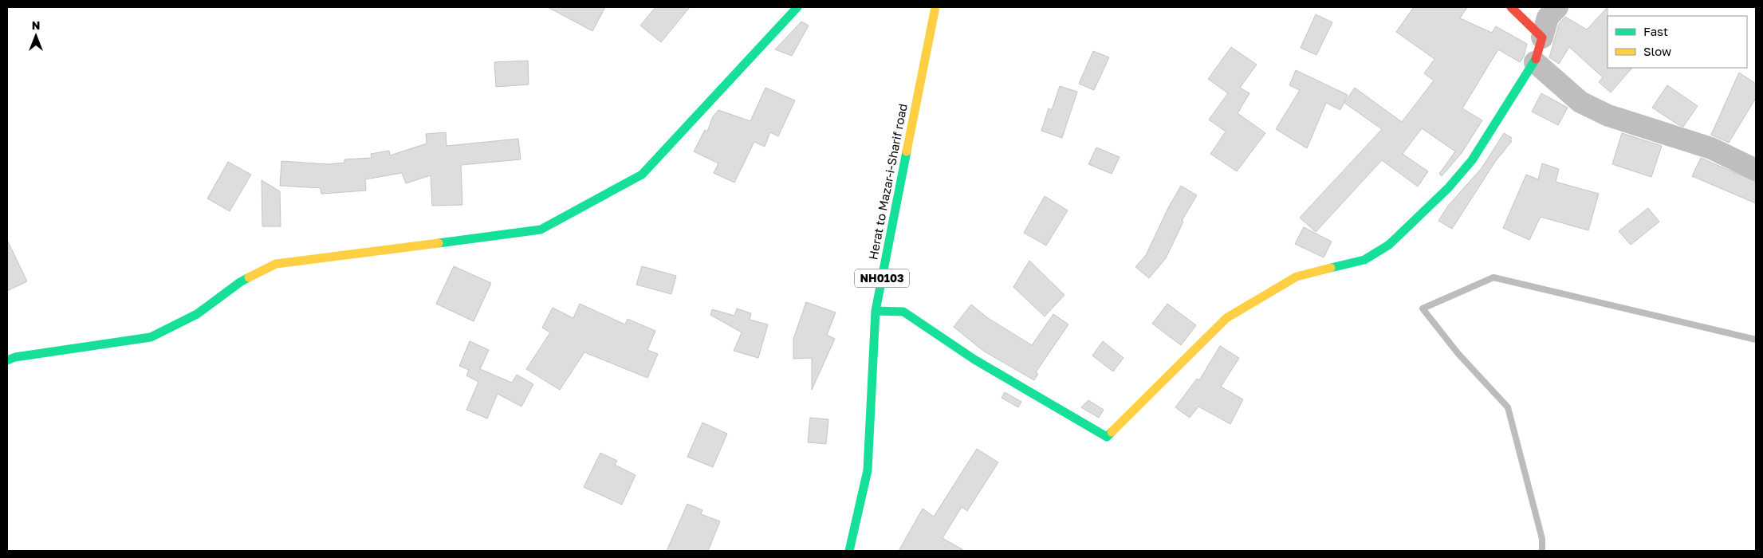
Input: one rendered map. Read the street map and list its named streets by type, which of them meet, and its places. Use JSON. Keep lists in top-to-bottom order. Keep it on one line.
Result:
{"streets":{"main road":["Herat to Mazar-i-Sharif road","NH0103"]},"legend":["Fast","Slow"],"north":"top"}
